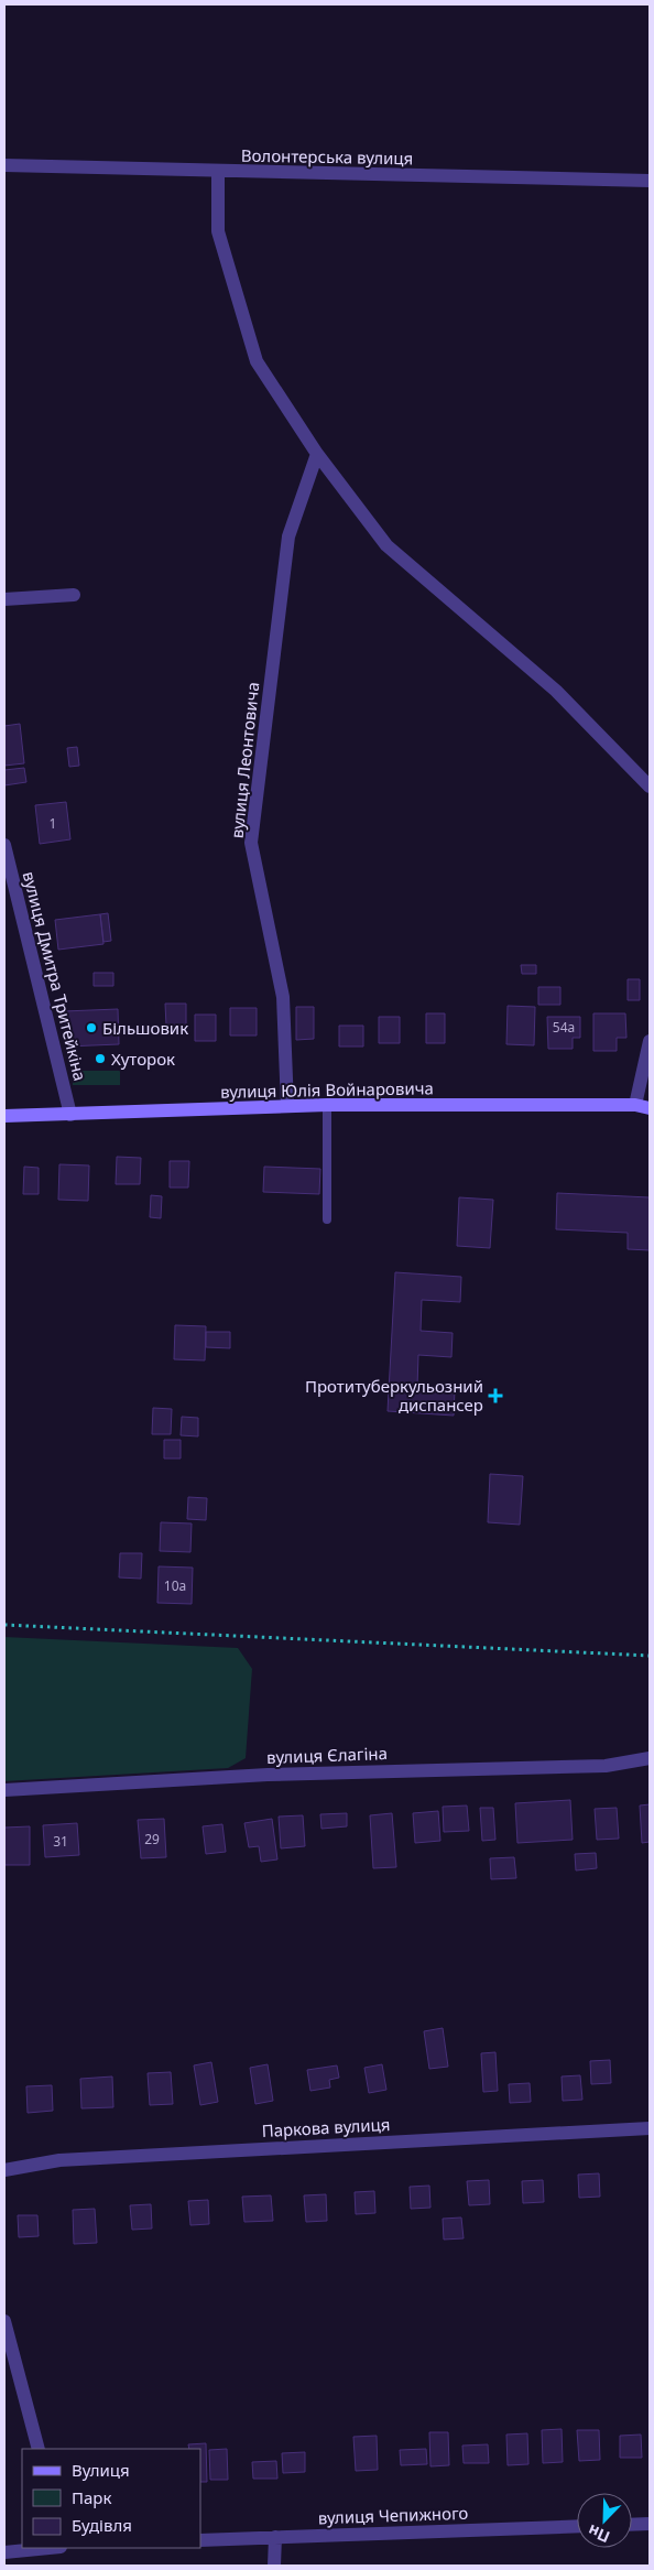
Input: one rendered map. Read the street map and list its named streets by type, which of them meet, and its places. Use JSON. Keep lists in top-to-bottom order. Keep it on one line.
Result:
{"streets":{"main road":["вулиця Юлія Войнаровича"],"street":["Волонтерська вулиця","вулиця Леонтовича","вулиця Дмитра Тритейкіна","вулиця Єлагіна","Паркова вулиця","вулиця Чепижного"]},"crossings":[["вулиця Леонтовича","вулиця Юлія Войнаровича"],["вулиця Дмитра Тритейкіна","вулиця Юлія Войнаровича"]],"places":{"other":["Більшовик","Хуторок"],"health":["Протитуберкульозний диспансер"]},"house_numbers":["1","54а","10а","29","31"],"legend":["Вулиця","Парк","Будівля"],"north":"bottom left"}
